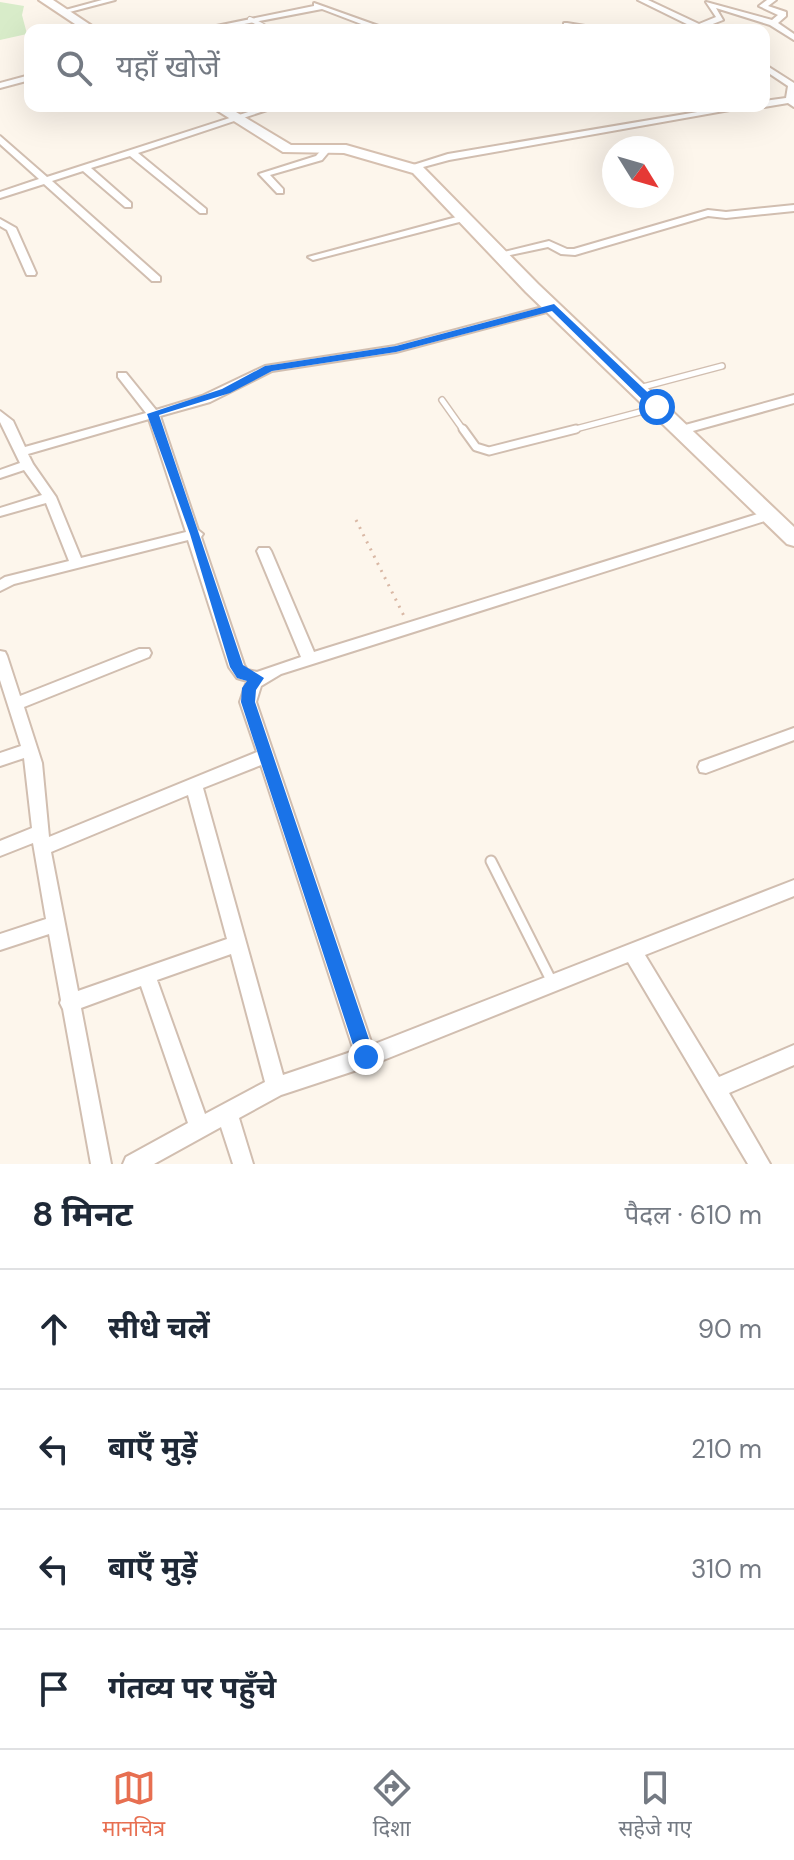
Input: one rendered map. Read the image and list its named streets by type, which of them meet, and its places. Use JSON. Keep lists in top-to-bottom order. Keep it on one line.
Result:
{"north":"bottom right","page":{"search":"यहाँ खोजें","heading":["8 मिनट","पैदल · 610 m"],"list":[["सीधे चलें","90 m"],["बाएँ मुड़ें","210 m"],["बाएँ मुड़ें","310 m"],"गंतव्य पर पहुँचे"],"nav":["मानचित्र","दिशा","सहेजे गए"]}}
